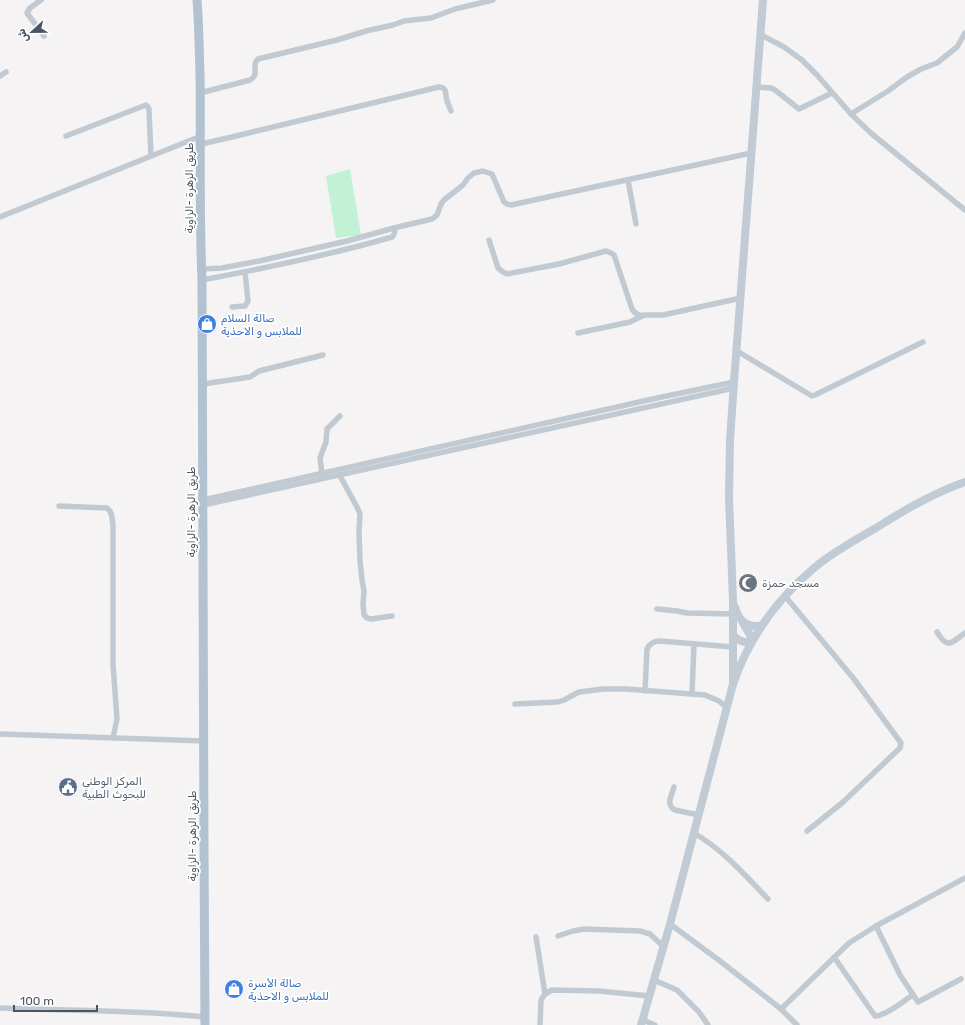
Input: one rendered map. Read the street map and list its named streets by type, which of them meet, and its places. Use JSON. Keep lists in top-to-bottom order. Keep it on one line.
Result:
{"streets":{"main road":["طريق الزهرة -الزاوية"]},"places":{"shop":["صالة السلام للملابس و الاحذية","صالة الأسرة للملابس و الاحذية"],"mosque":["مسجد حمزة"],"public building":["المركز الوطني للبحوث الطبية"]},"scale_bar":"100 m","north":"left"}
